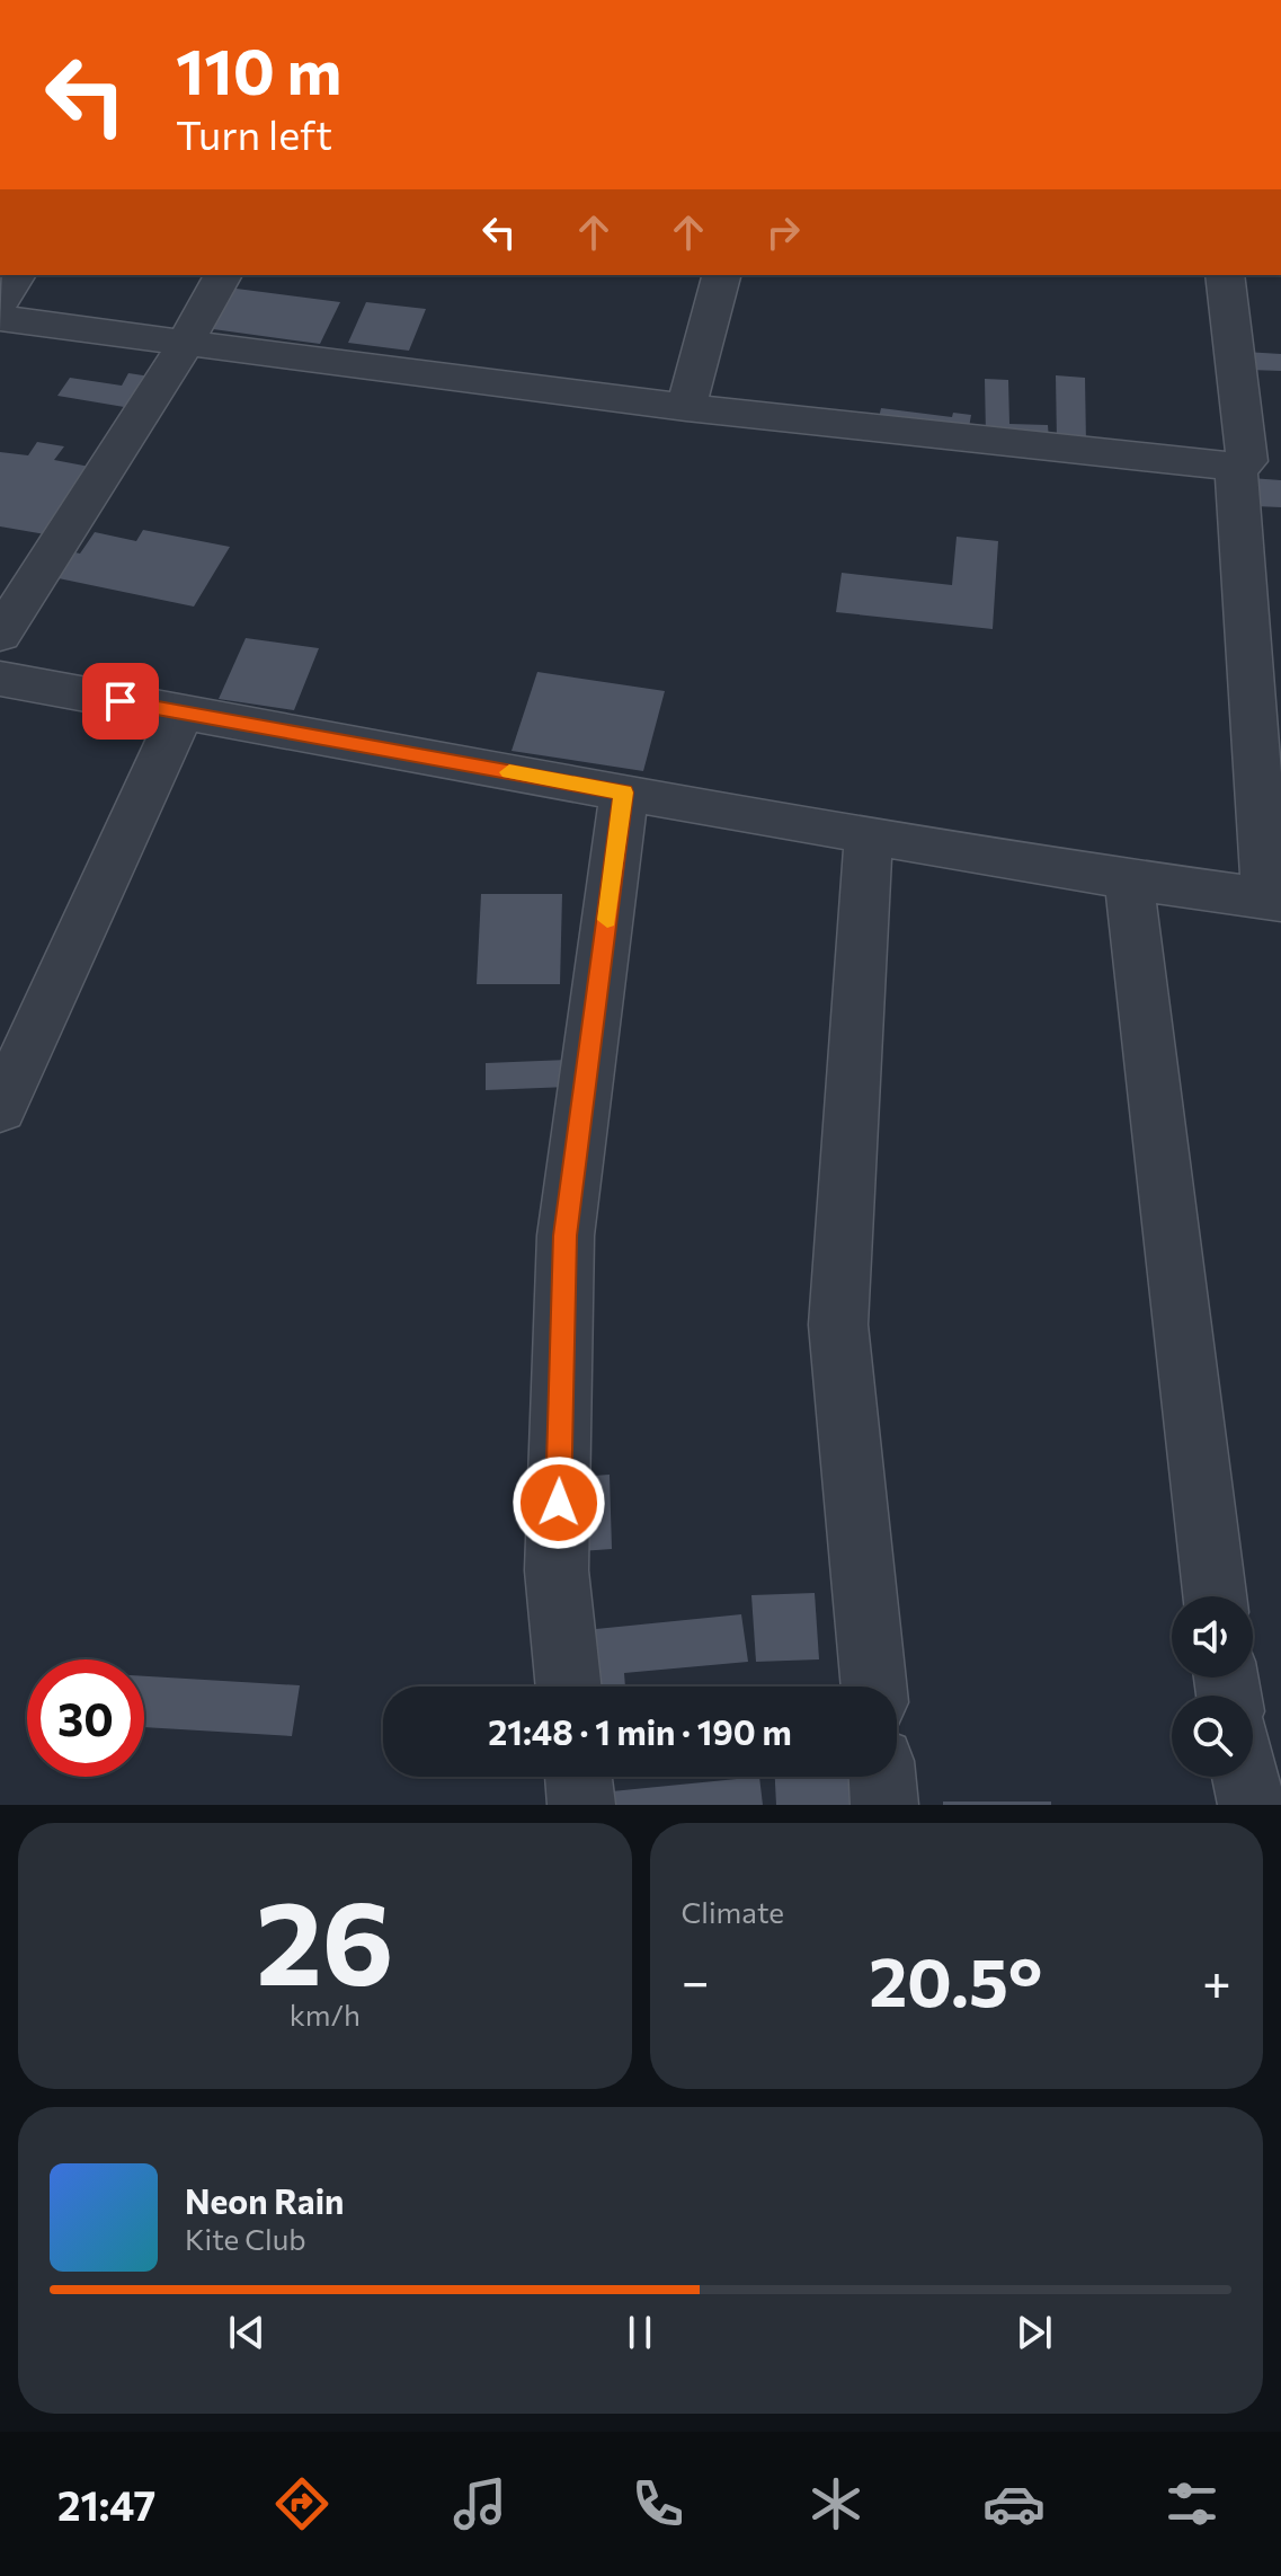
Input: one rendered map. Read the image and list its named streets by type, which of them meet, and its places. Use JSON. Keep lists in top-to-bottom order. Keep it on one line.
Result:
{"page":{"turn":["110 m","Turn left"],"limit":"30","trip":"21:48 · 1 min · 190 m","tile":[["26","km/h"],"Climate"],"heat":["−","20.5°","+"],"song":["Neon Rain","Kite Club"],"tabs":"21:47"}}
